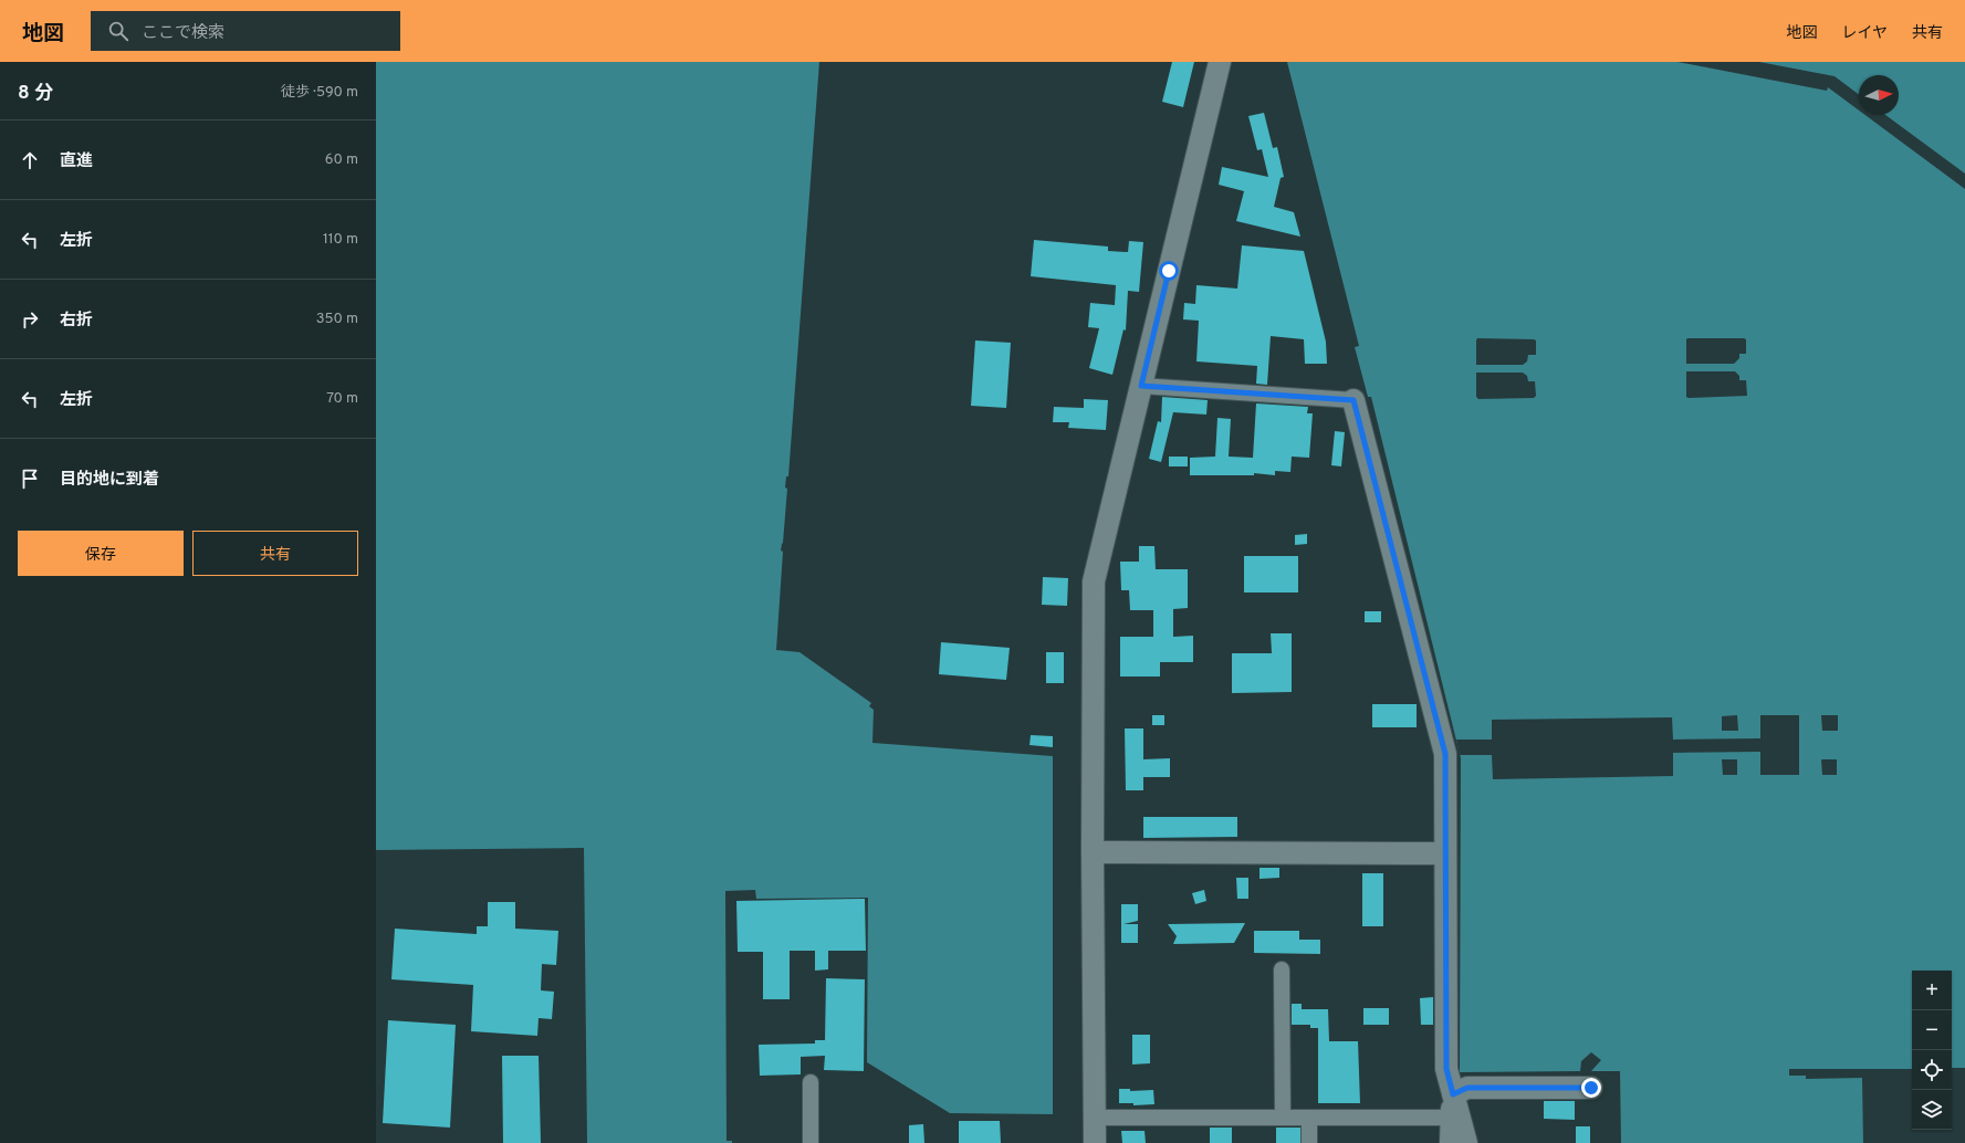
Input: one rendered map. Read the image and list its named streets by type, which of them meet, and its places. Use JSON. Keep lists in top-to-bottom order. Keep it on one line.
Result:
{"north":"right","page":{"header":"地図","search":"ここで検索","nav":["地図","レイヤ","共有"],"heading":["8 分","徒歩 · 590 m"],"list":[["直進","60 m"],["左折","110 m"],["右折","350 m"],["左折","70 m"],"目的地に到着"],"buttons":["保存","共有"],"map_buttons":["+","−"]}}
